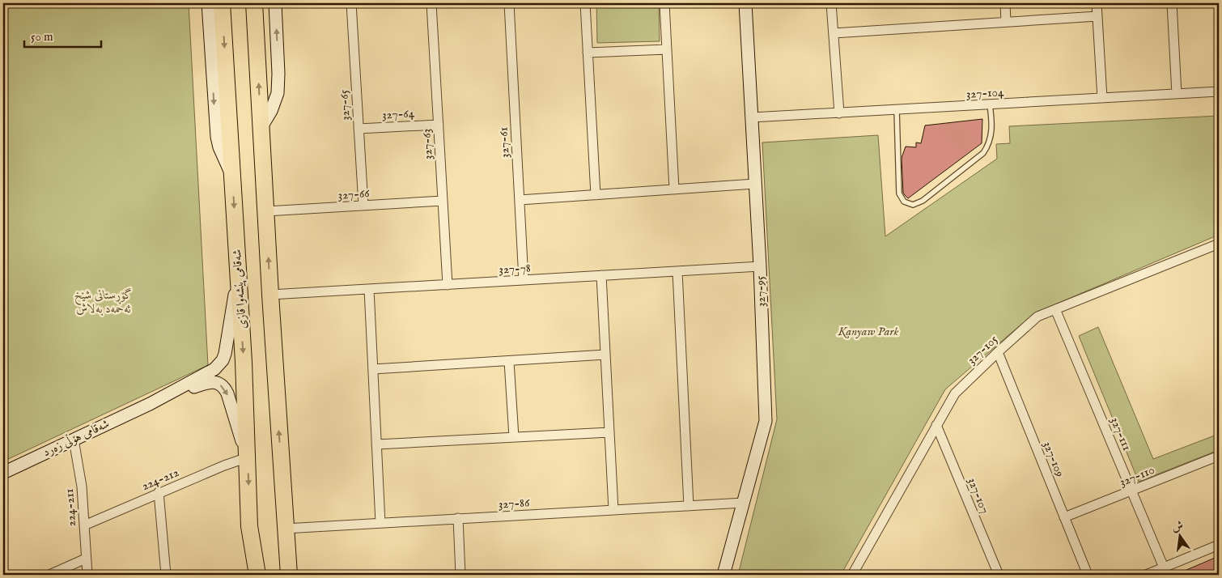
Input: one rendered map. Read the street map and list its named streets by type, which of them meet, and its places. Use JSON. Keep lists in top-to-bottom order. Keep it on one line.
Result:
{"streets":{"highway":["شەقامی پێشەوا قازی"],"street":["327-104","327-65","327-64","327-61","327-63","327-66","327-78","327-95","327-105","327-111","شەقامی هۆڵی زەرد","327-109","327-110","224-212","327-107","327-86","224-211"]},"crossings":[["327-104","327-95"],["327-65","327-64"],["327-65","327-66"],["327-64","327-63"],["327-61","327-78"],["327-63","327-66"],["327-63","327-78"],["327-78","327-95"],["شەقامی پێشەوا قازی","شەقامی هۆڵی زەرد"],["شەقامی پێشەوا قازی","224-212"],["327-95","327-86"],["327-105","327-111"],["327-105","327-109"],["327-105","327-107"],["327-111","327-110"],["شەقامی هۆڵی زەرد","224-212"],["شەقامی هۆڵی زەرد","224-211"],["327-109","327-110"],["224-212","224-211"]],"parks":["گۆڕستانی شێخ ئەحمەد بەلاش","Kanyaw Park"],"scale_bar":"50 m","north":"top"}
